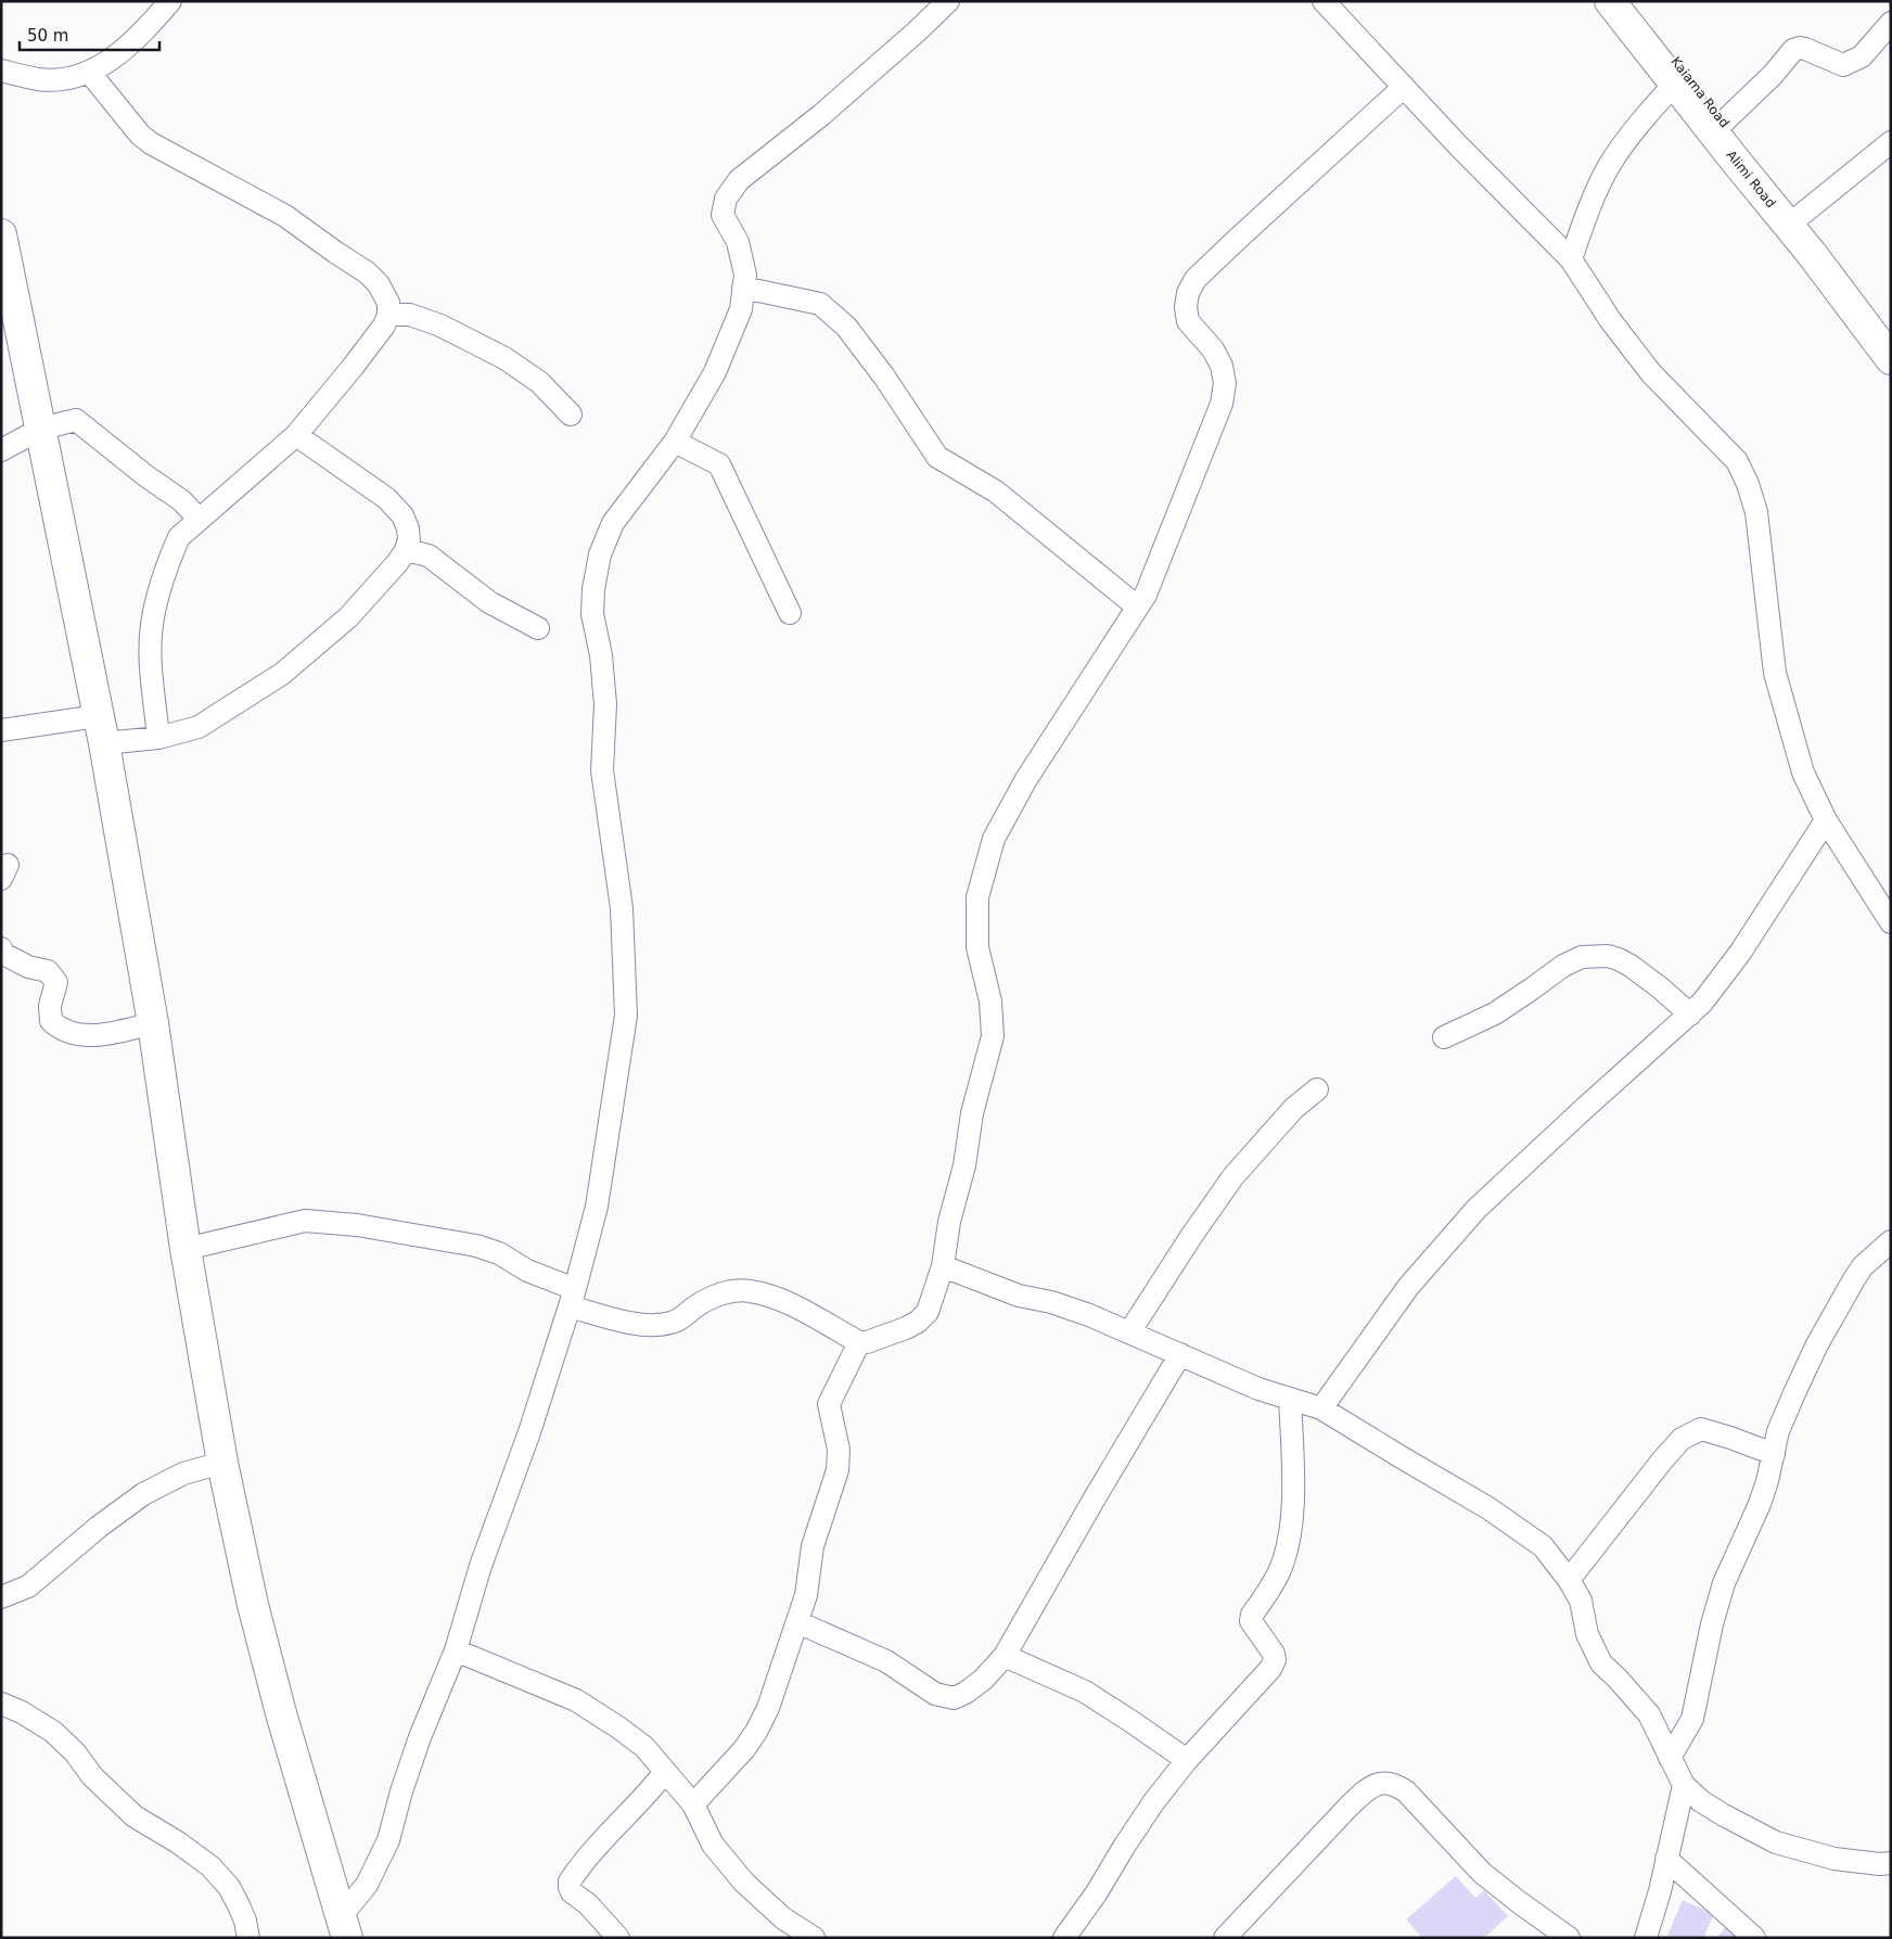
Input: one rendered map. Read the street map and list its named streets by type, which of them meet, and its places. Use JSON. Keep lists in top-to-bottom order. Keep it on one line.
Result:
{"streets":{"main road":["Kaiama Road","Alimi Road"]},"scale_bar":"50 m"}
